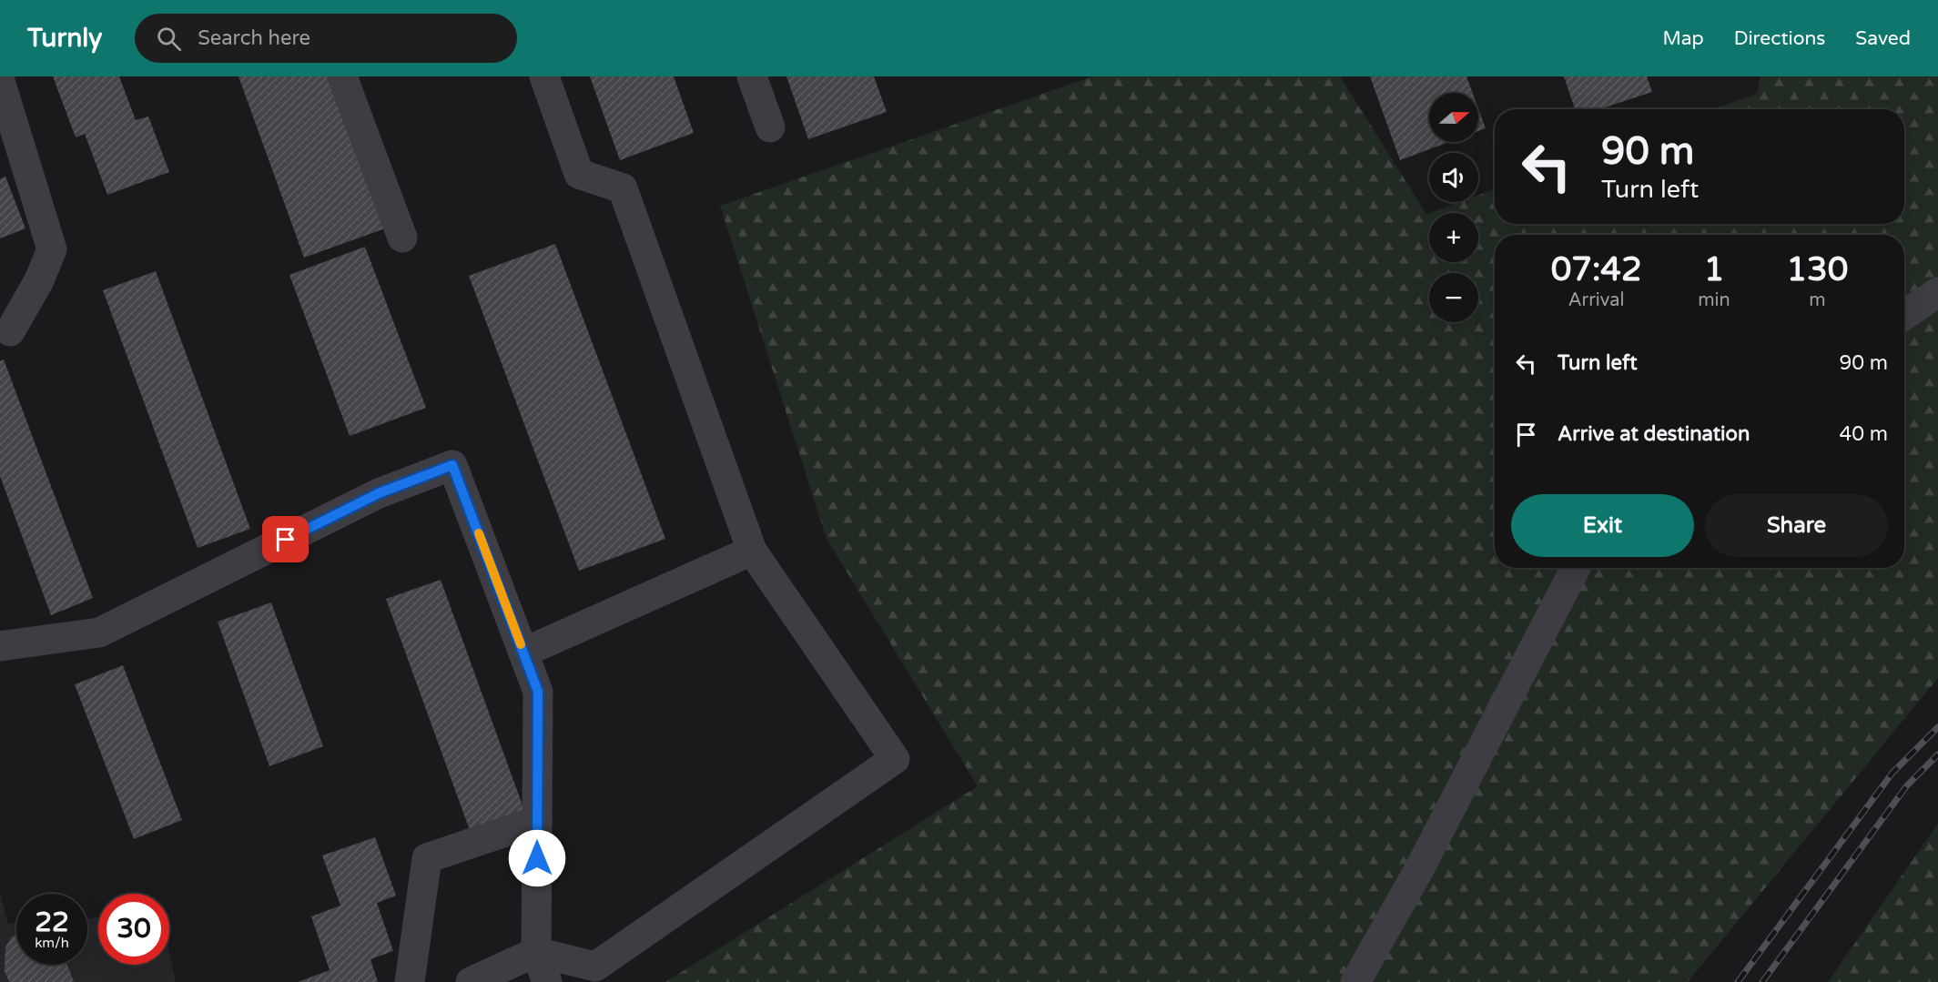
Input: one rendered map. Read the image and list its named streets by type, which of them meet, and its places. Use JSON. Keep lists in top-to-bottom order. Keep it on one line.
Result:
{"north":"right","page":{"header":"Turnly","search":"Search here","nav":["Map","Directions","Saved"],"map_buttons":["+","−"],"turn":["90 m","Turn left"],"eta":["07:42","Arrival","1","min","130","m"],"list":[{"name":"Turn left","value":"90 m"},{"name":"Arrive at destination","value":"40 m"}],"buttons":["Exit","Share"],"speed":"22 km/h","limit":"30"}}
